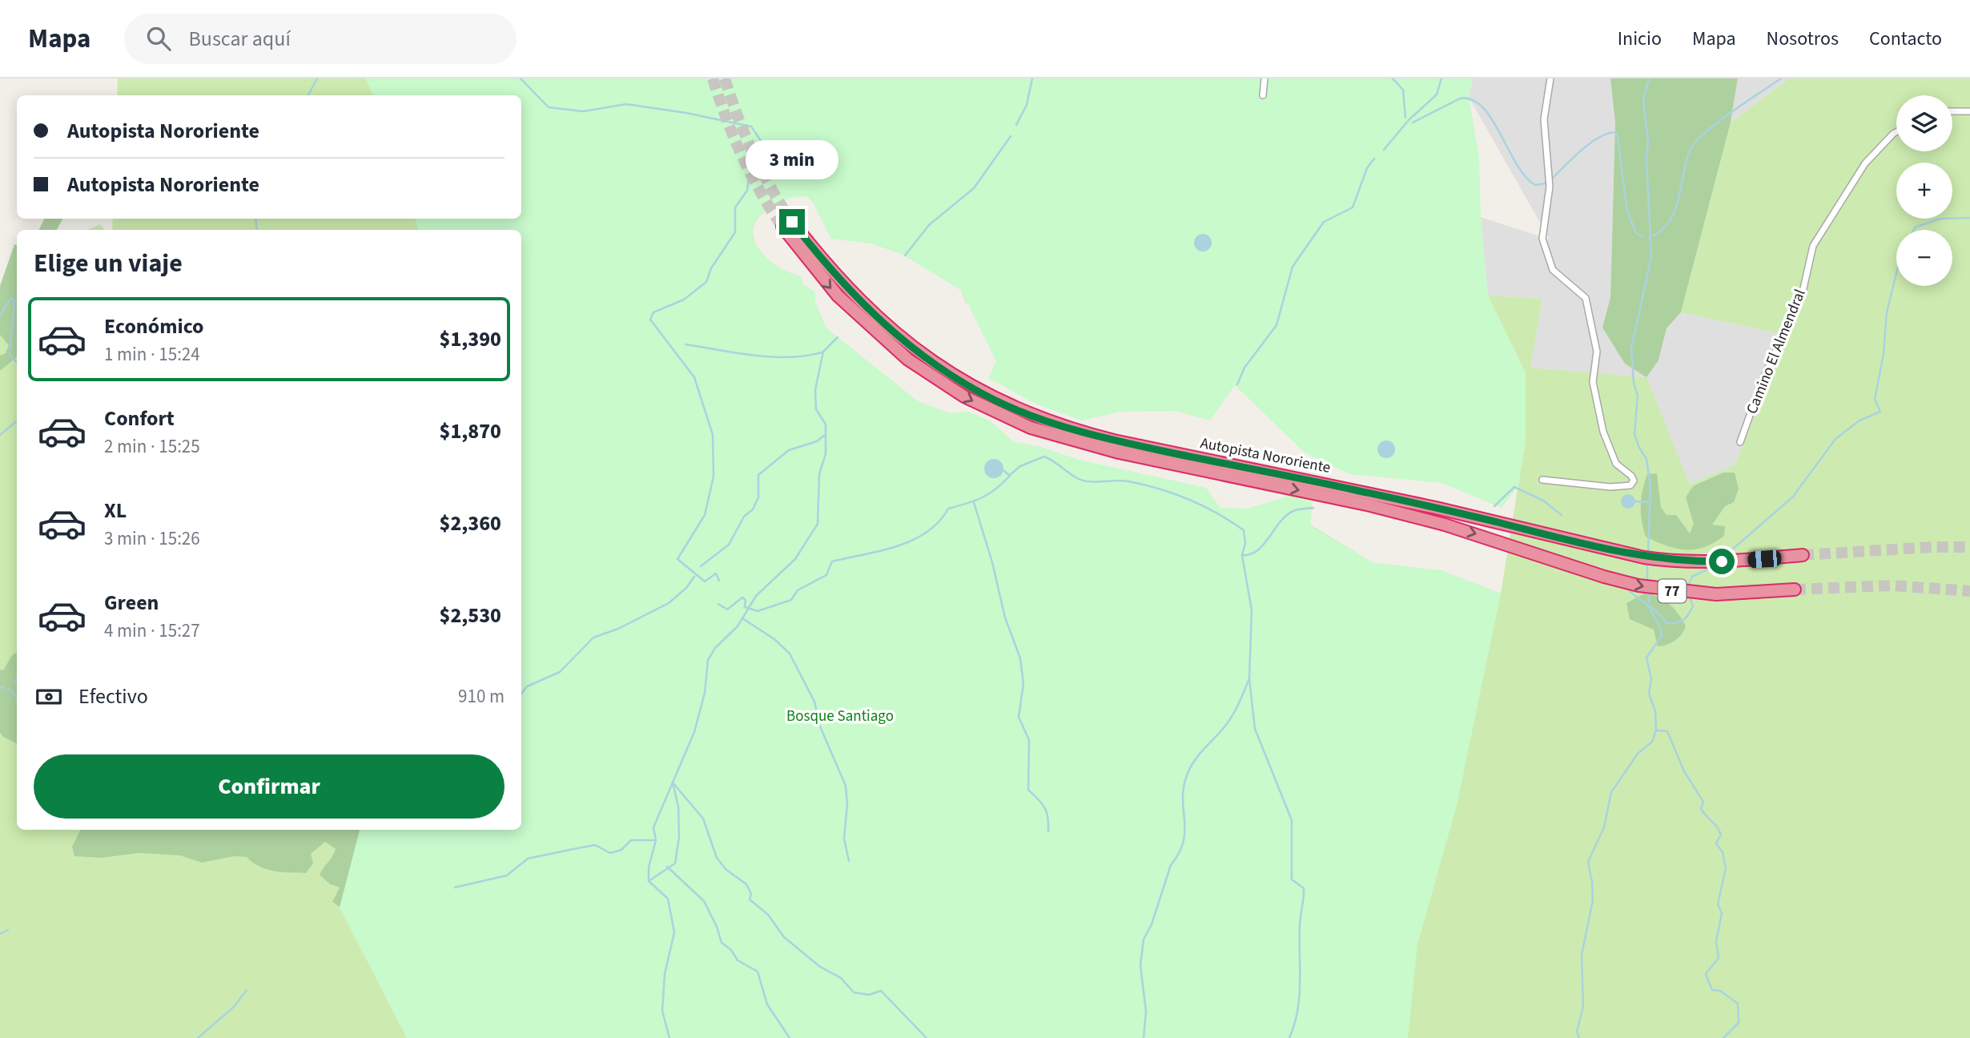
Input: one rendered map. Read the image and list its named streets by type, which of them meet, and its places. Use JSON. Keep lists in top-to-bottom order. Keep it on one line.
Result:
{"streets":{"highway":["Autopista Nororiente","77"],"street":["Camino El Almendral"]},"parks":["Bosque Santiago"],"page":{"header":"Mapa","search":"Buscar aquí","nav":["Inicio","Mapa","Nosotros","Contacto"],"map_buttons":["+","−"],"banner":["Autopista Nororiente","Autopista Nororiente"],"bubble":"3 min","heading":"Elige un viaje","list":[{"name":"Económico","note":"1 min · 15:24","value":"$1,390"},{"name":"Confort","note":"2 min · 15:25","value":"$1,870"},{"name":"XL","note":"3 min · 15:26","value":"$2,360"},{"name":"Green","note":"4 min · 15:27","value":"$2,530"}],"pay":["Efectivo","910 m"],"buttons":"Confirmar"}}
